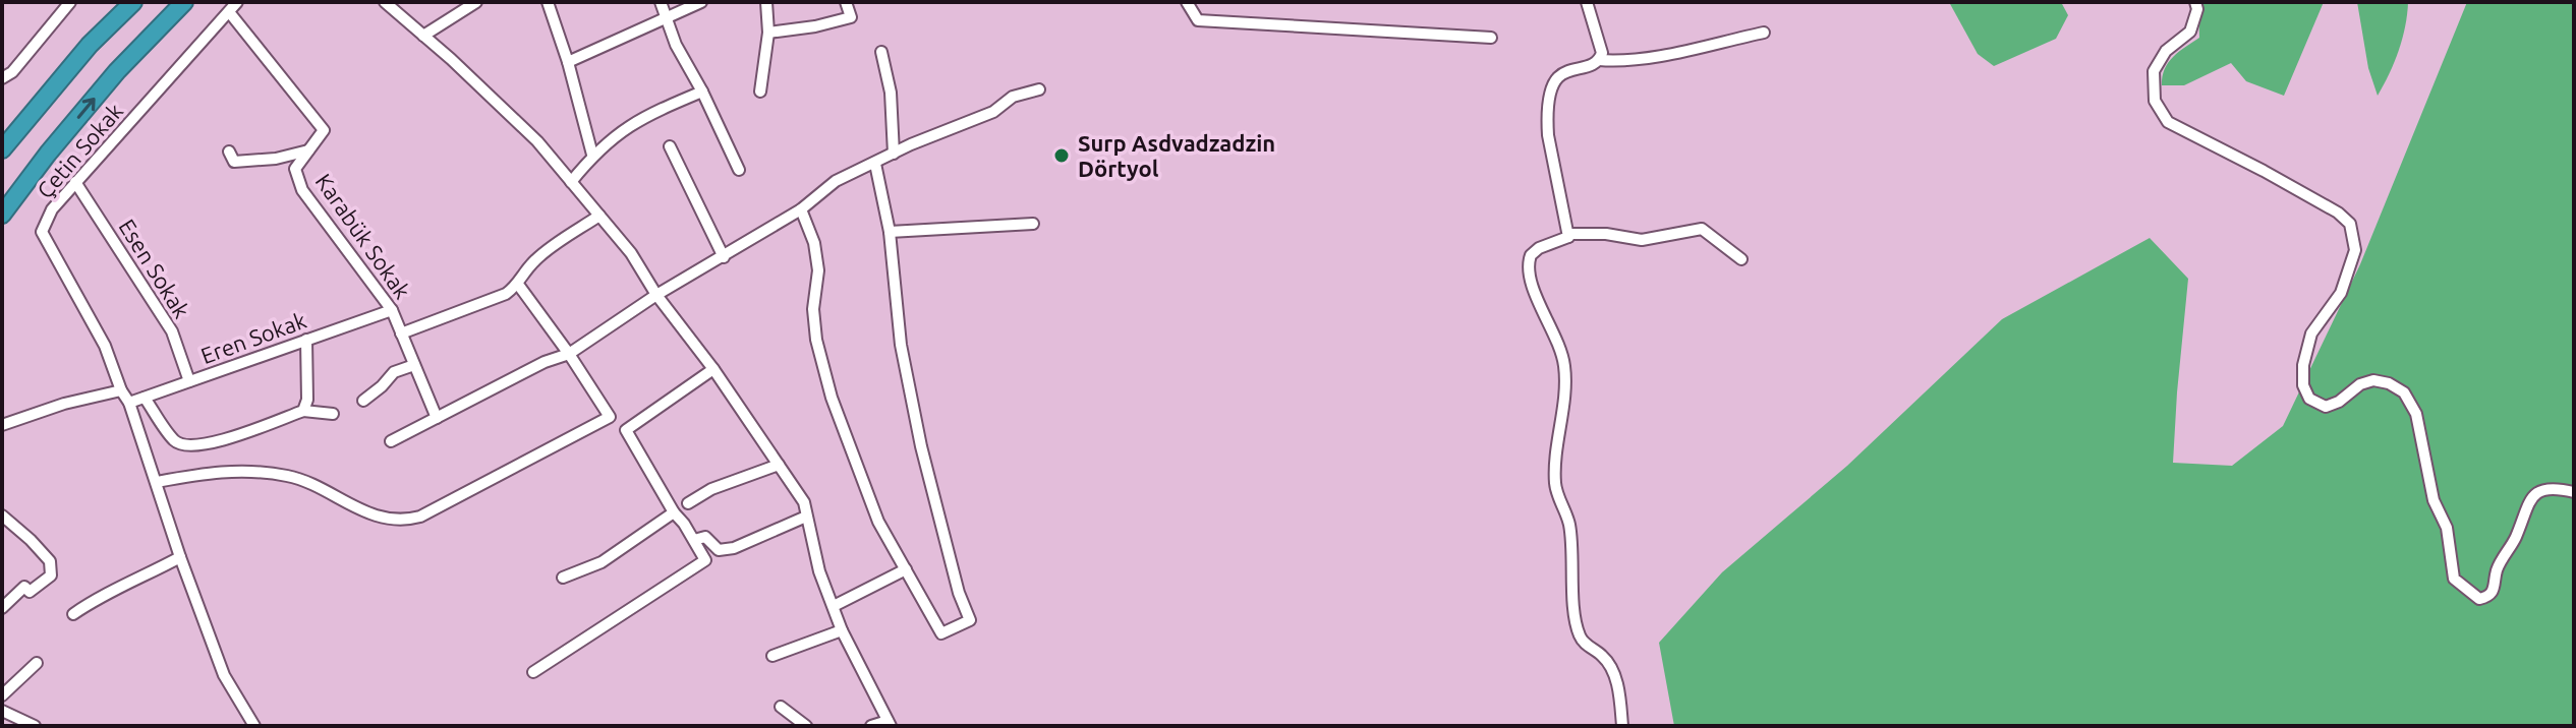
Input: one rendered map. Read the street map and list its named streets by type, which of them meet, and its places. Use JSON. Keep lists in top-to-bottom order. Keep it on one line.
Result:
{"streets":{"street":["Çetin Sokak","Karabük Sokak","Esen Sokak","Eren Sokak"]},"crossings":[["Çetin Sokak","Karabük Sokak"],["Çetin Sokak","Esen Sokak"],["Karabük Sokak","Eren Sokak"],["Esen Sokak","Eren Sokak"]],"places":["Surp Asdvadzadzin Dörtyol"]}
